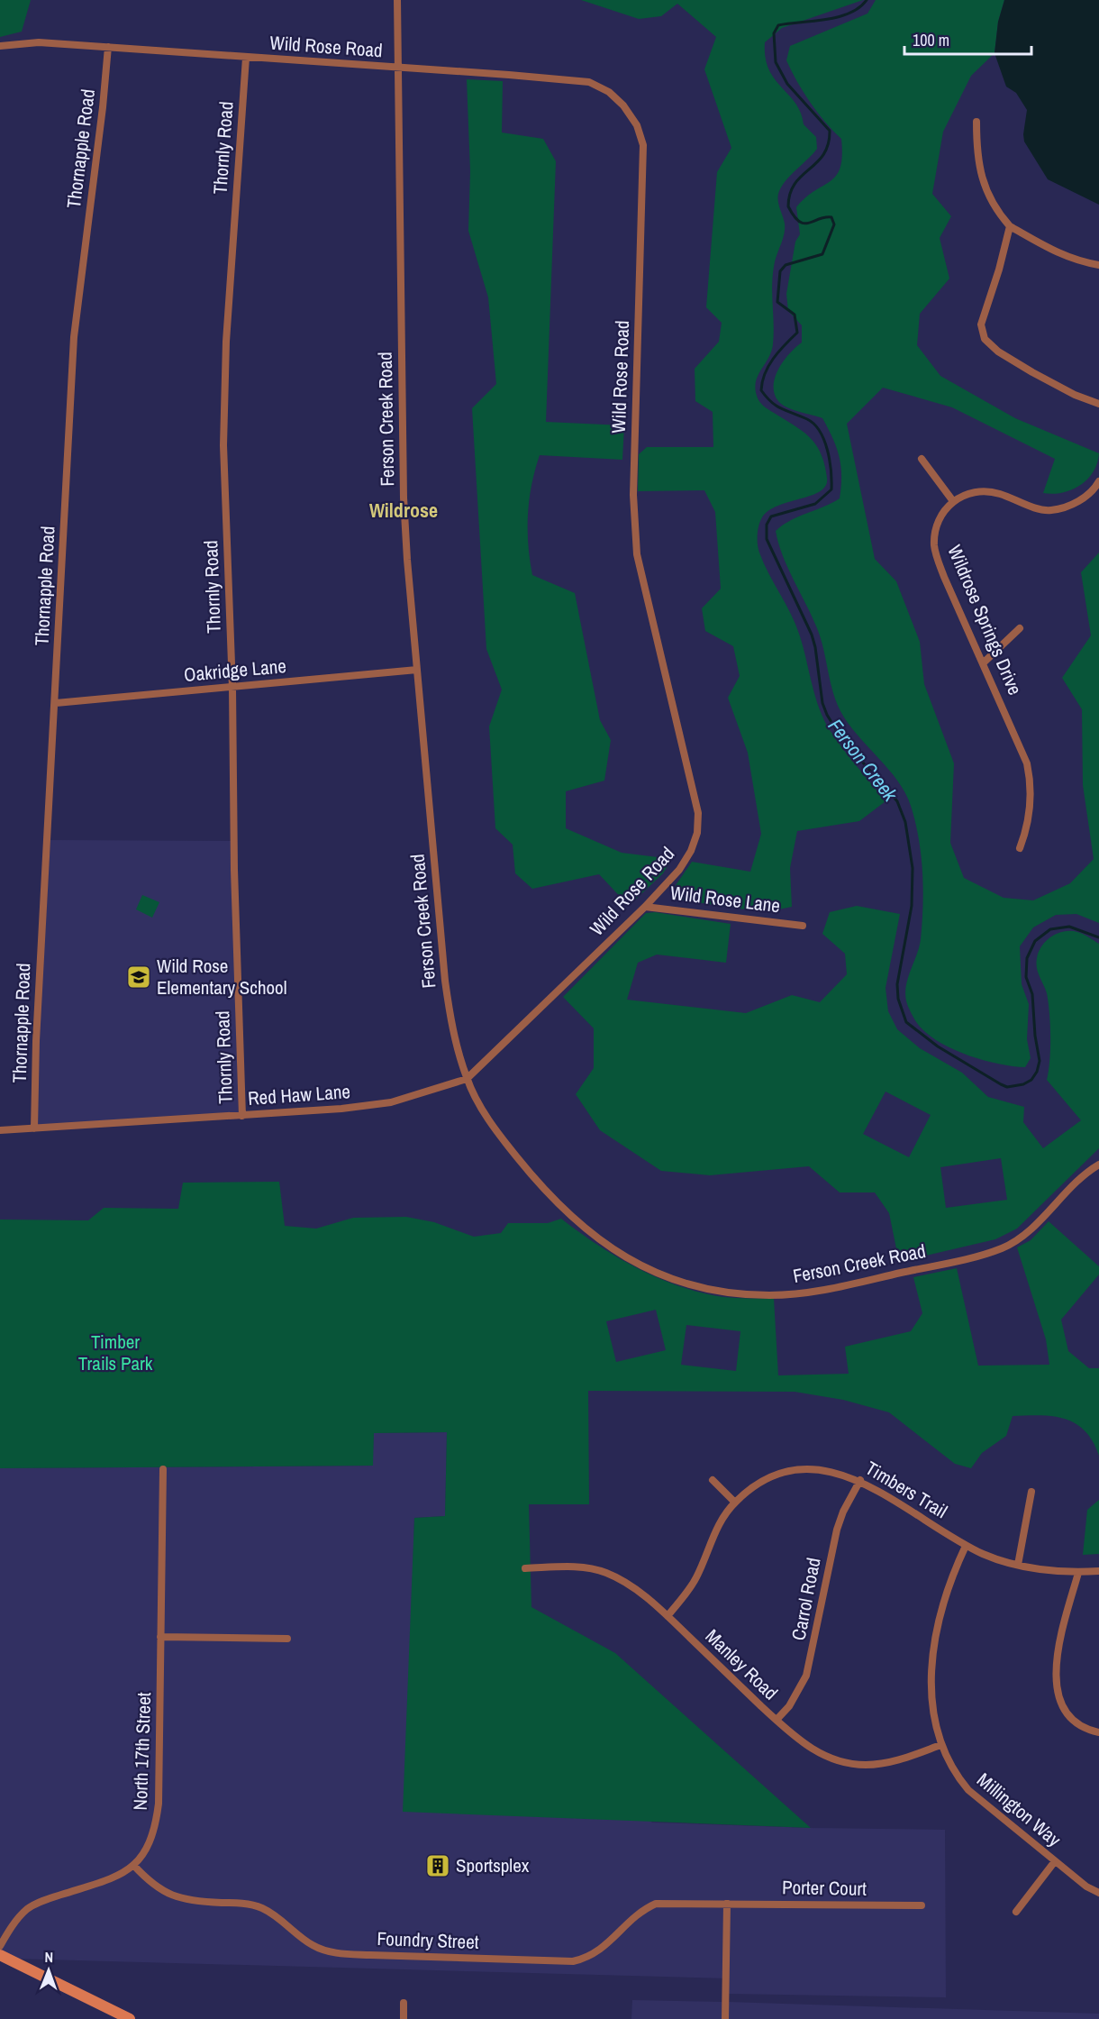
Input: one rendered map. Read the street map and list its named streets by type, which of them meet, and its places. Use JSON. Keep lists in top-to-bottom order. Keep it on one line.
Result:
{"streets":{"street":["Wild Rose Road","Thornly Road","Thornapple Road","Ferson Creek Road","Wildrose Springs Drive","Oakridge Lane","Wild Rose Lane","Red Haw Lane","Timbers Trail","Carrol Road","Manley Road","North 17th Street","Millington Way","Porter Court","Foundry Street"]},"crossings":[["Wild Rose Road","Thornly Road"],["Wild Rose Road","Thornapple Road"],["Wild Rose Road","Ferson Creek Road"],["Wild Rose Road","Wild Rose Lane"],["Wild Rose Road","Red Haw Lane"],["Thornly Road","Oakridge Lane"],["Thornly Road","Red Haw Lane"],["Thornapple Road","Oakridge Lane"],["Thornapple Road","Red Haw Lane"],["Ferson Creek Road","Oakridge Lane"],["Ferson Creek Road","Red Haw Lane"],["Timbers Trail","Carrol Road"],["Timbers Trail","Manley Road"],["Timbers Trail","Millington Way"],["Carrol Road","Manley Road"],["Manley Road","Millington Way"],["North 17th Street","Foundry Street"],["Porter Court","Foundry Street"]],"districts":["Wildrose"],"water":["Ferson Creek"],"parks":["Timber Trails Park"],"places":{"school or university":["Wild Rose Elementary School"],"building":["Sportsplex"]},"scale_bar":"100 m","north":"top"}
